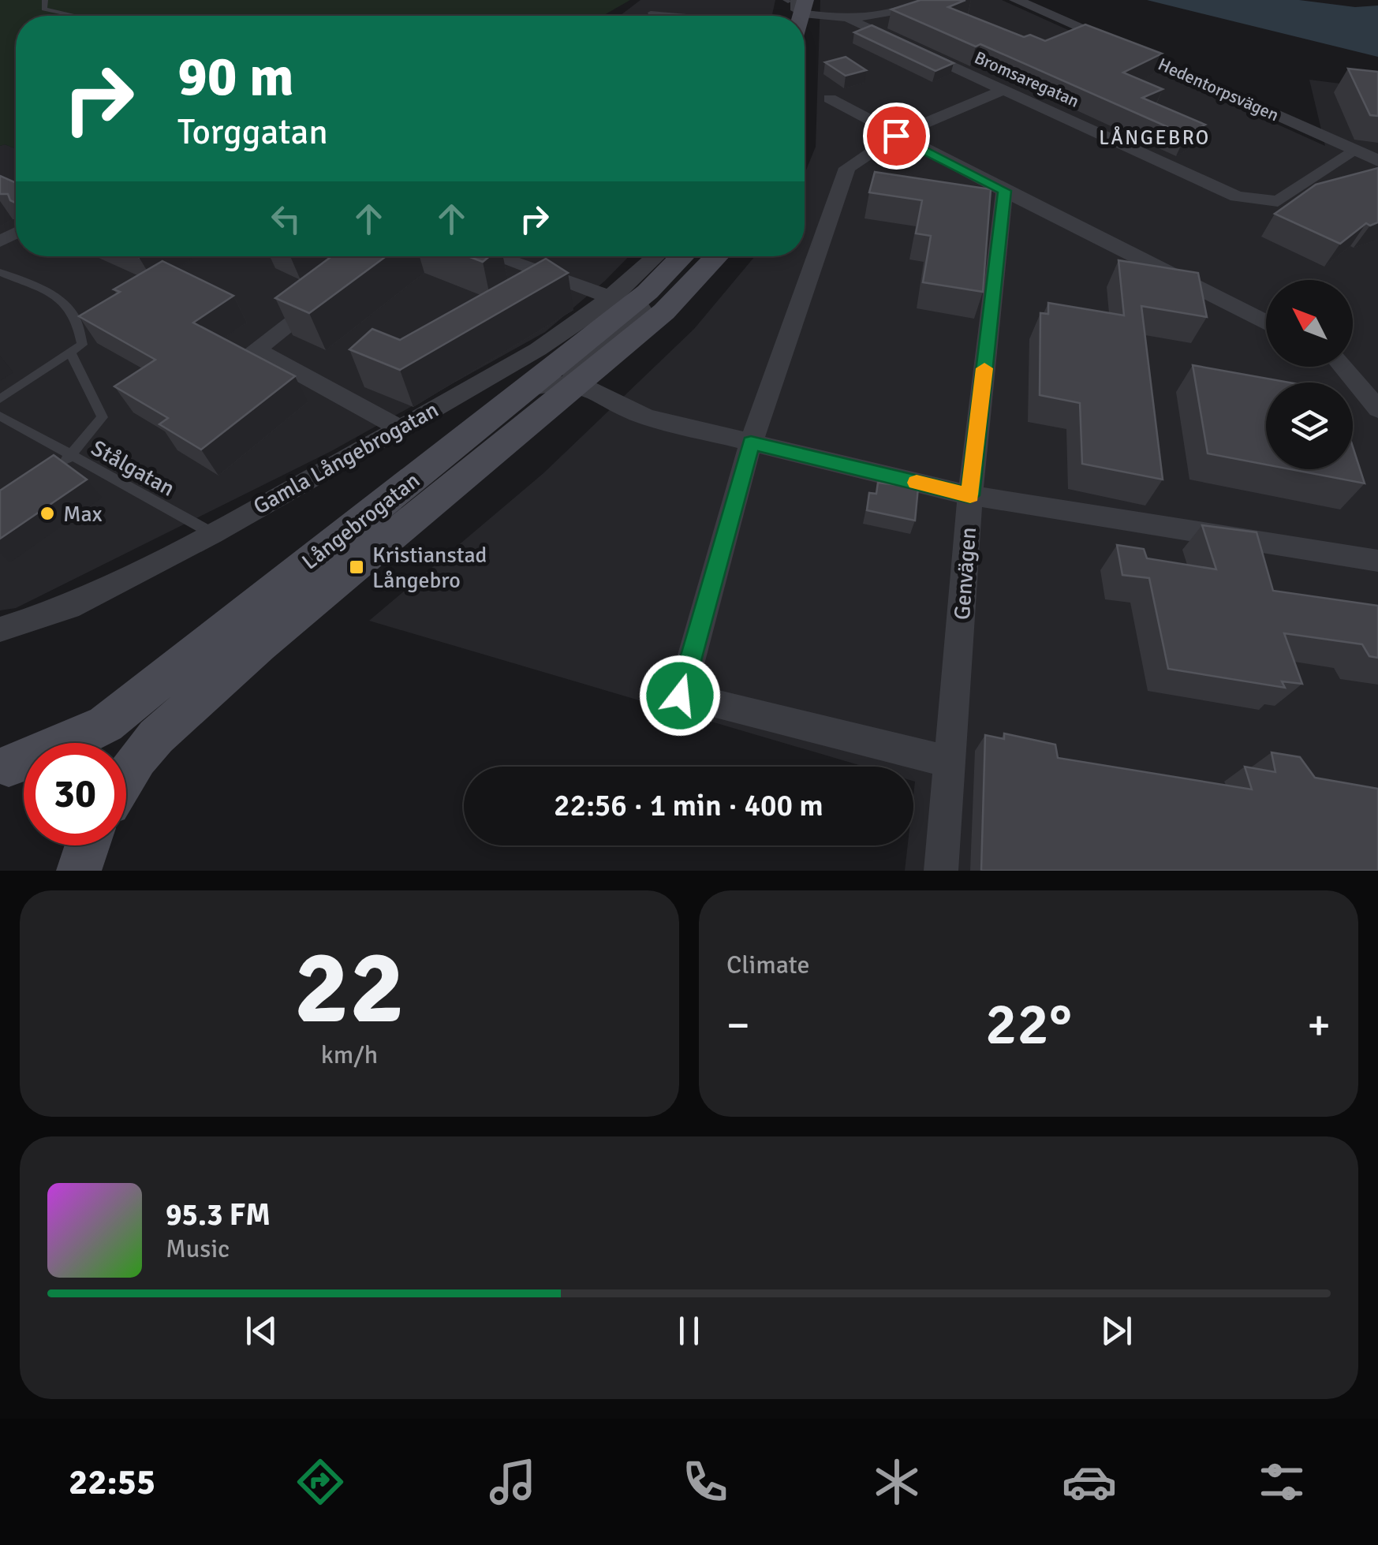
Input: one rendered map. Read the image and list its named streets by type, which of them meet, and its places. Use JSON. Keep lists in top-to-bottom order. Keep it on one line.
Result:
{"streets":{"main road":["Långebrogatan"],"street":["Bromsaregatan","Hedentorpsvägen","Gamla Långebrogatan","Genvägen"],"lane":["Stålgatan"]},"crossings":[["Bromsaregatan","Hedentorpsvägen"],["Gamla Långebrogatan","Stålgatan"],["Gamla Långebrogatan","Långebrogatan"]],"districts":["LÅNGEBRO"],"places":{"other":["Max"],"transit":["Kristianstad Långebro"]},"north":"top left","page":{"turn":["90 m","Torggatan"],"limit":"30","trip":"22:56 · 1 min · 400 m","tile":[["22","km/h"],"Climate"],"heat":["−","22°","+"],"song":["95.3 FM","Music"],"tabs":"22:55"}}
